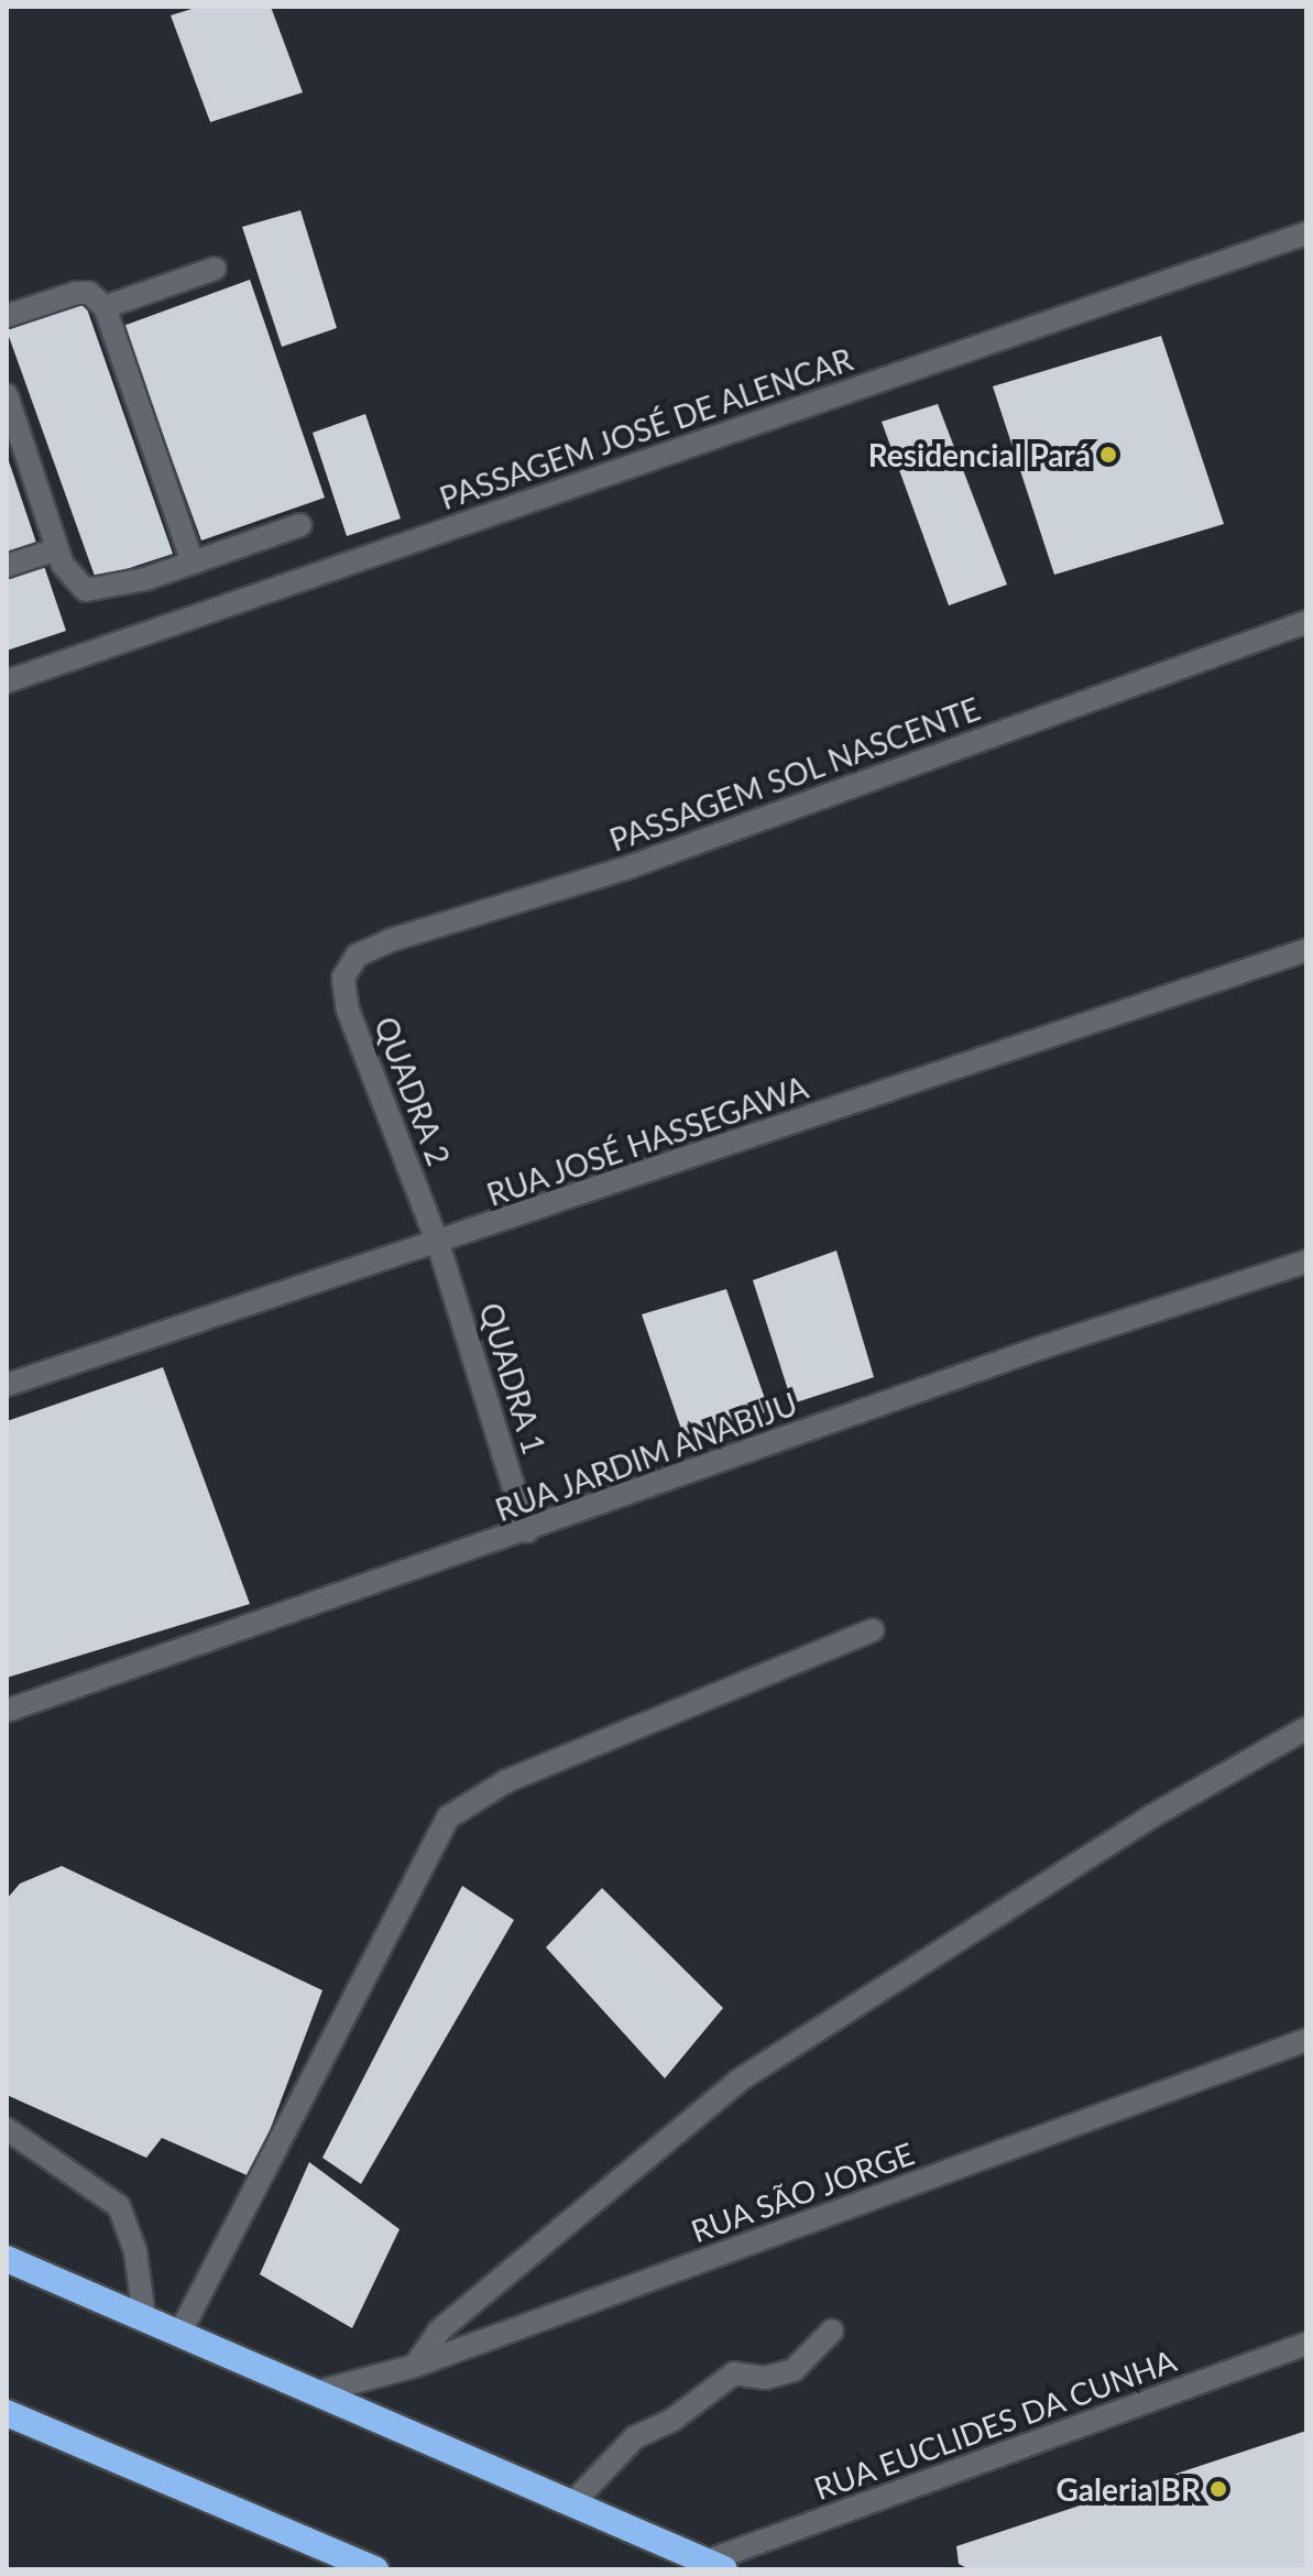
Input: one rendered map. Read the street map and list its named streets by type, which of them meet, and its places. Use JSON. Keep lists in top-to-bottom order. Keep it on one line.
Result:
{"streets":{"street":["PASSAGEM JOSÉ DE ALENCAR","PASSAGEM SOL NASCENTE","QUADRA 2","RUA JOSÉ HASSEGAWA","QUADRA 1","RUA JARDIM ANABIJU","RUA SÃO JORGE","RUA EUCLIDES DA CUNHA"]},"crossings":[["PASSAGEM SOL NASCENTE","QUADRA 2"],["QUADRA 2","RUA JOSÉ HASSEGAWA"],["QUADRA 2","QUADRA 1"],["RUA JOSÉ HASSEGAWA","QUADRA 1"],["QUADRA 1","RUA JARDIM ANABIJU"]],"places":["Residencial Pará","Galeria BR"]}
